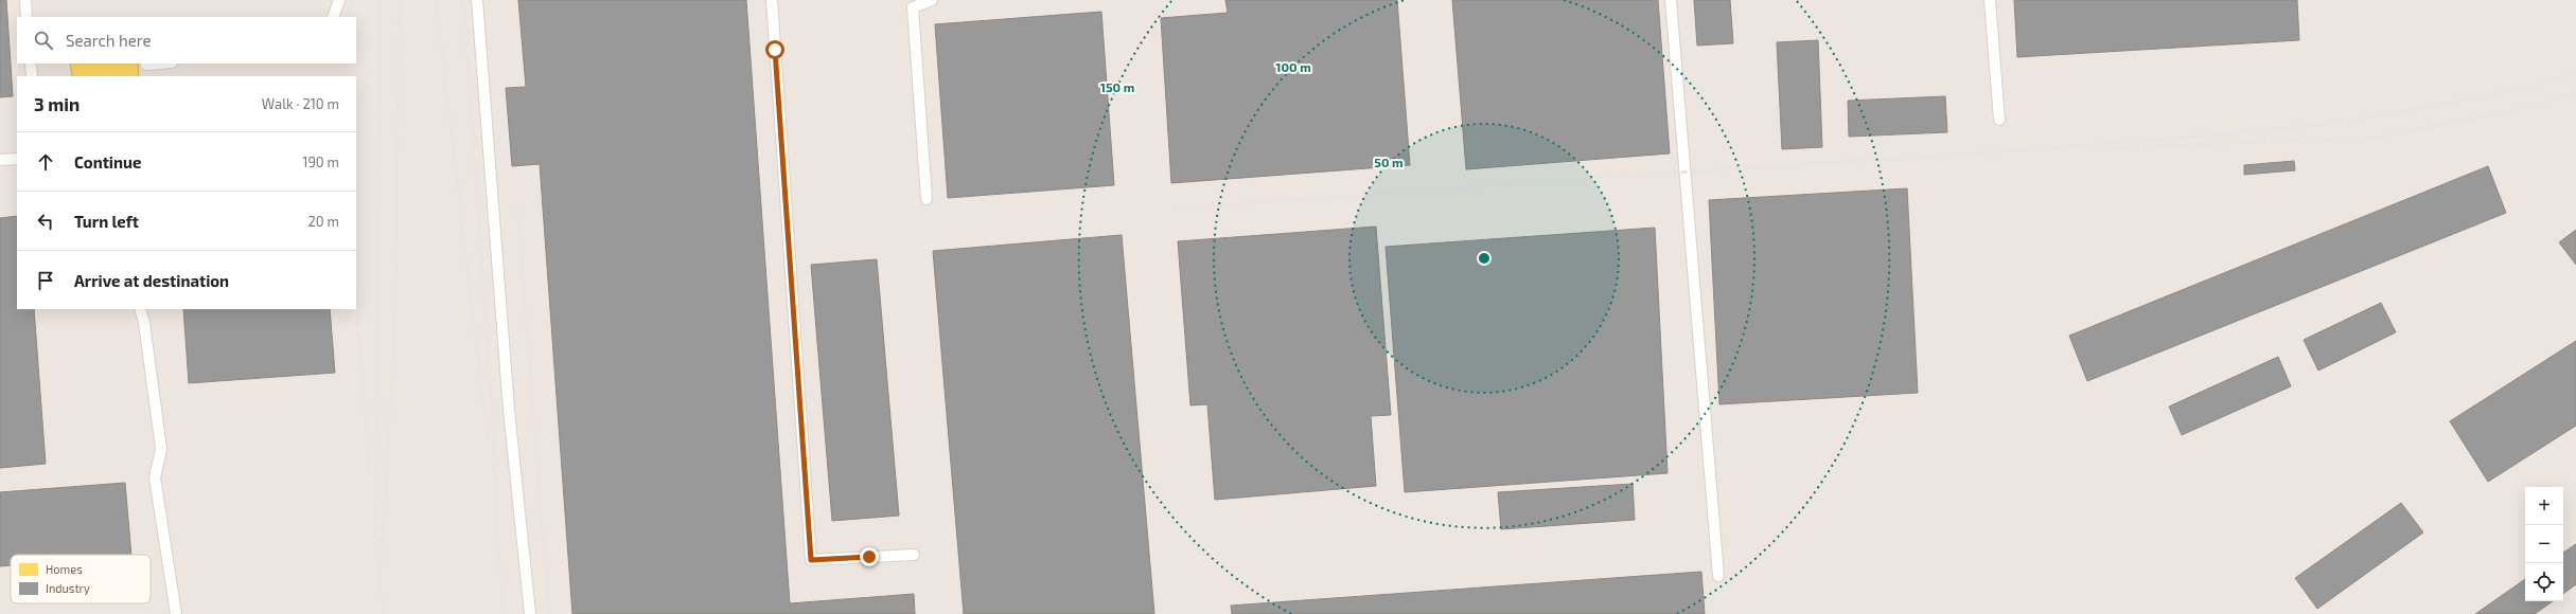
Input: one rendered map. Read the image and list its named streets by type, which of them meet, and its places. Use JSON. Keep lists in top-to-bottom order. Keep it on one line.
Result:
{"legend":["Homes","Industry"],"page":{"search":"Search here","heading":["3 min","Walk · 210 m"],"list":[["Continue","190 m"],["Turn left","20 m"],"Arrive at destination"],"map_buttons":["+","−"]},"rings":["100 m","150 m","50 m"]}
